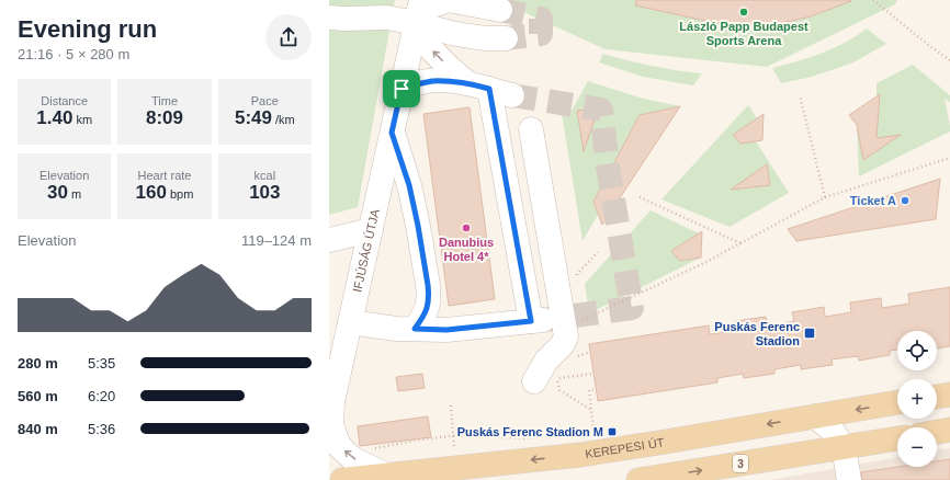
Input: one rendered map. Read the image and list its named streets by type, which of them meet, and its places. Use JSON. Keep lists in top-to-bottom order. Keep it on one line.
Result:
{"streets":{"main road":["KEREPESI ÚT","3"],"street":["IFJÚSÁG ÚTJA"]},"crossings":[["IFJÚSÁG ÚTJA","KEREPESI ÚT"]],"places":{"other":["László Papp Budapest Sports Arena","Ticket A","Danubius Hotel 4*"],"transit":["Puskás Ferenc Stadion","Puskás Ferenc Stadion M"]},"page":{"heading":["Evening run","21:16 · 5 × 280 m"],"stats":[["Distance","1.40 km"],["Time","8:09"],["Pace","5:49 /km"],["Elevation","30 m"],["Heart rate","160 bpm"],["kcal","103"]],"chart":["Elevation","119–124 m"],"map_buttons":["+","−"],"list":[{"name":"280 m","note":"5:35"},{"name":"560 m","note":"6:20"},{"name":"840 m","note":"5:36"}]}}
